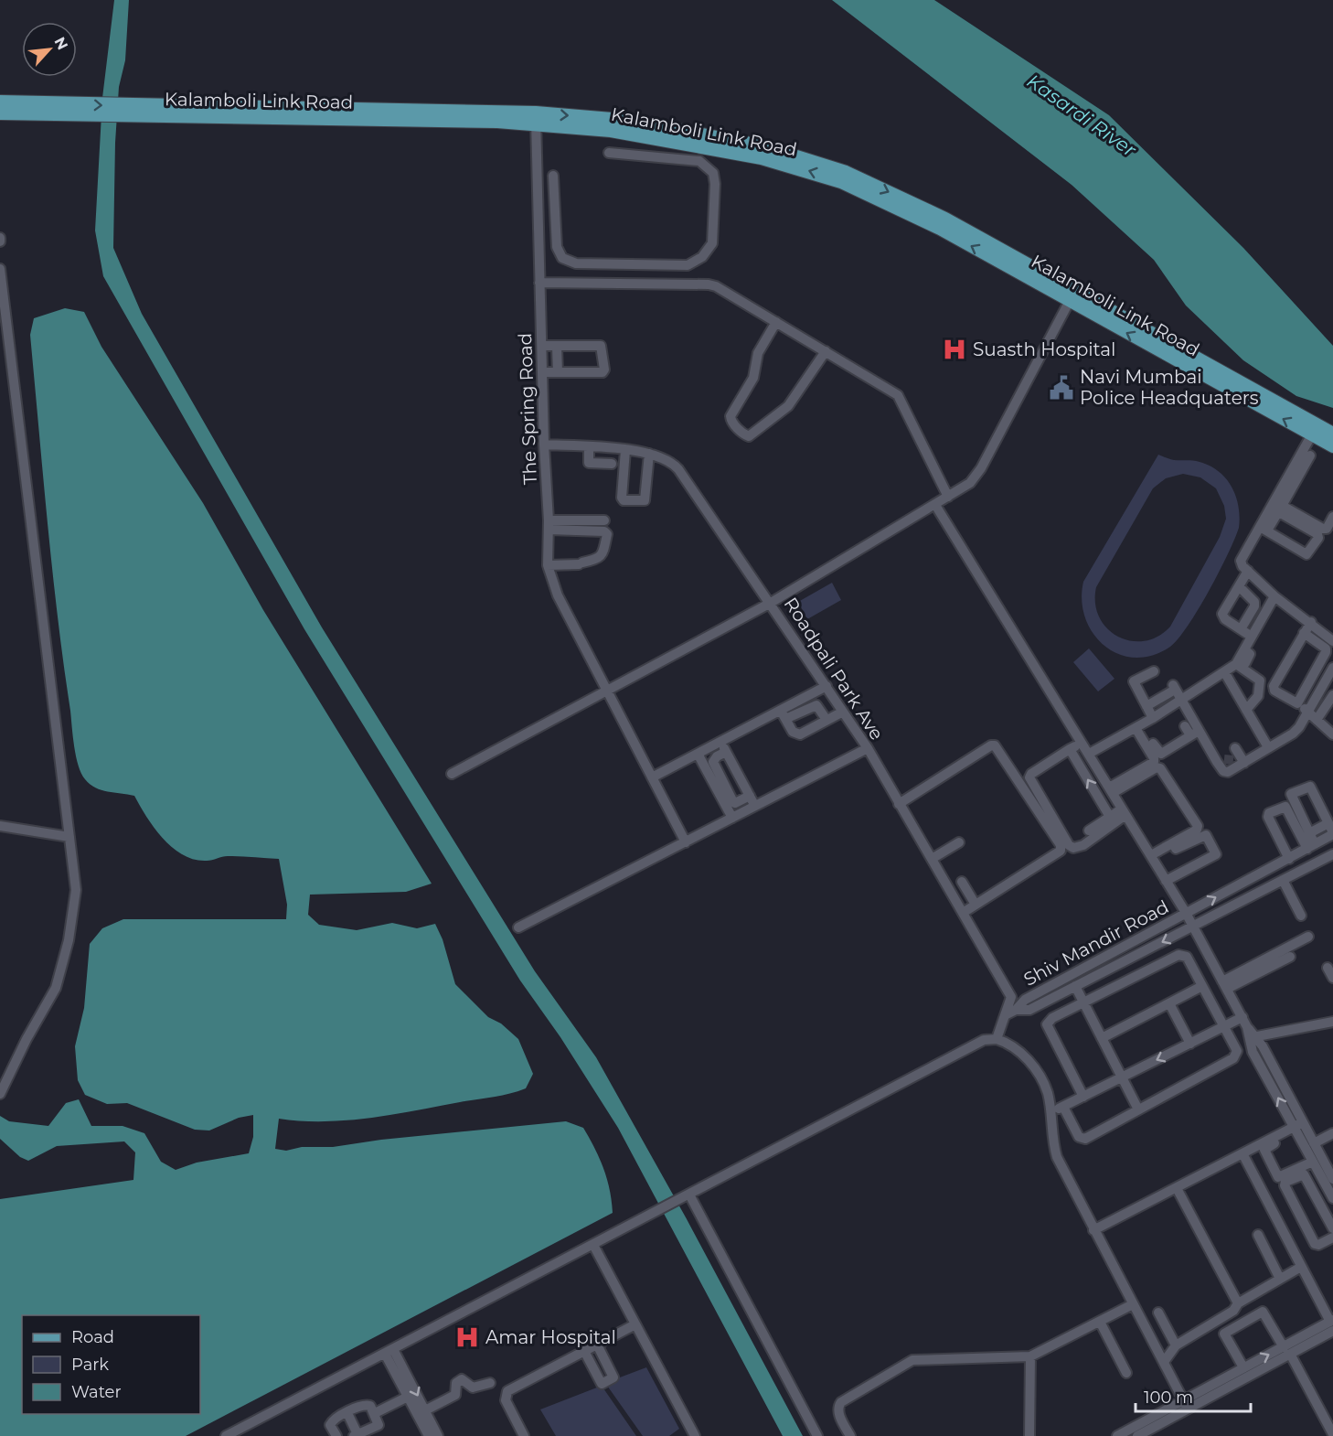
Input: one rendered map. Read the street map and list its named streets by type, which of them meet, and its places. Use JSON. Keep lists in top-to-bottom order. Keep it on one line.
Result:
{"streets":{"main road":["Kalamboli Link Road"],"street":["The Spring Road","Roadpali Park Ave","Shiv Mandir Road"]},"crossings":[["Kalamboli Link Road","The Spring Road"],["The Spring Road","Roadpali Park Ave"]],"water":["Kasardi River"],"places":{"hospital":["Suasth Hospital","Amar Hospital"],"public building":["Navi Mumbai Police Headquaters"]},"legend":["Road","Park","Water"],"scale_bar":"100 m","north":"top right"}
